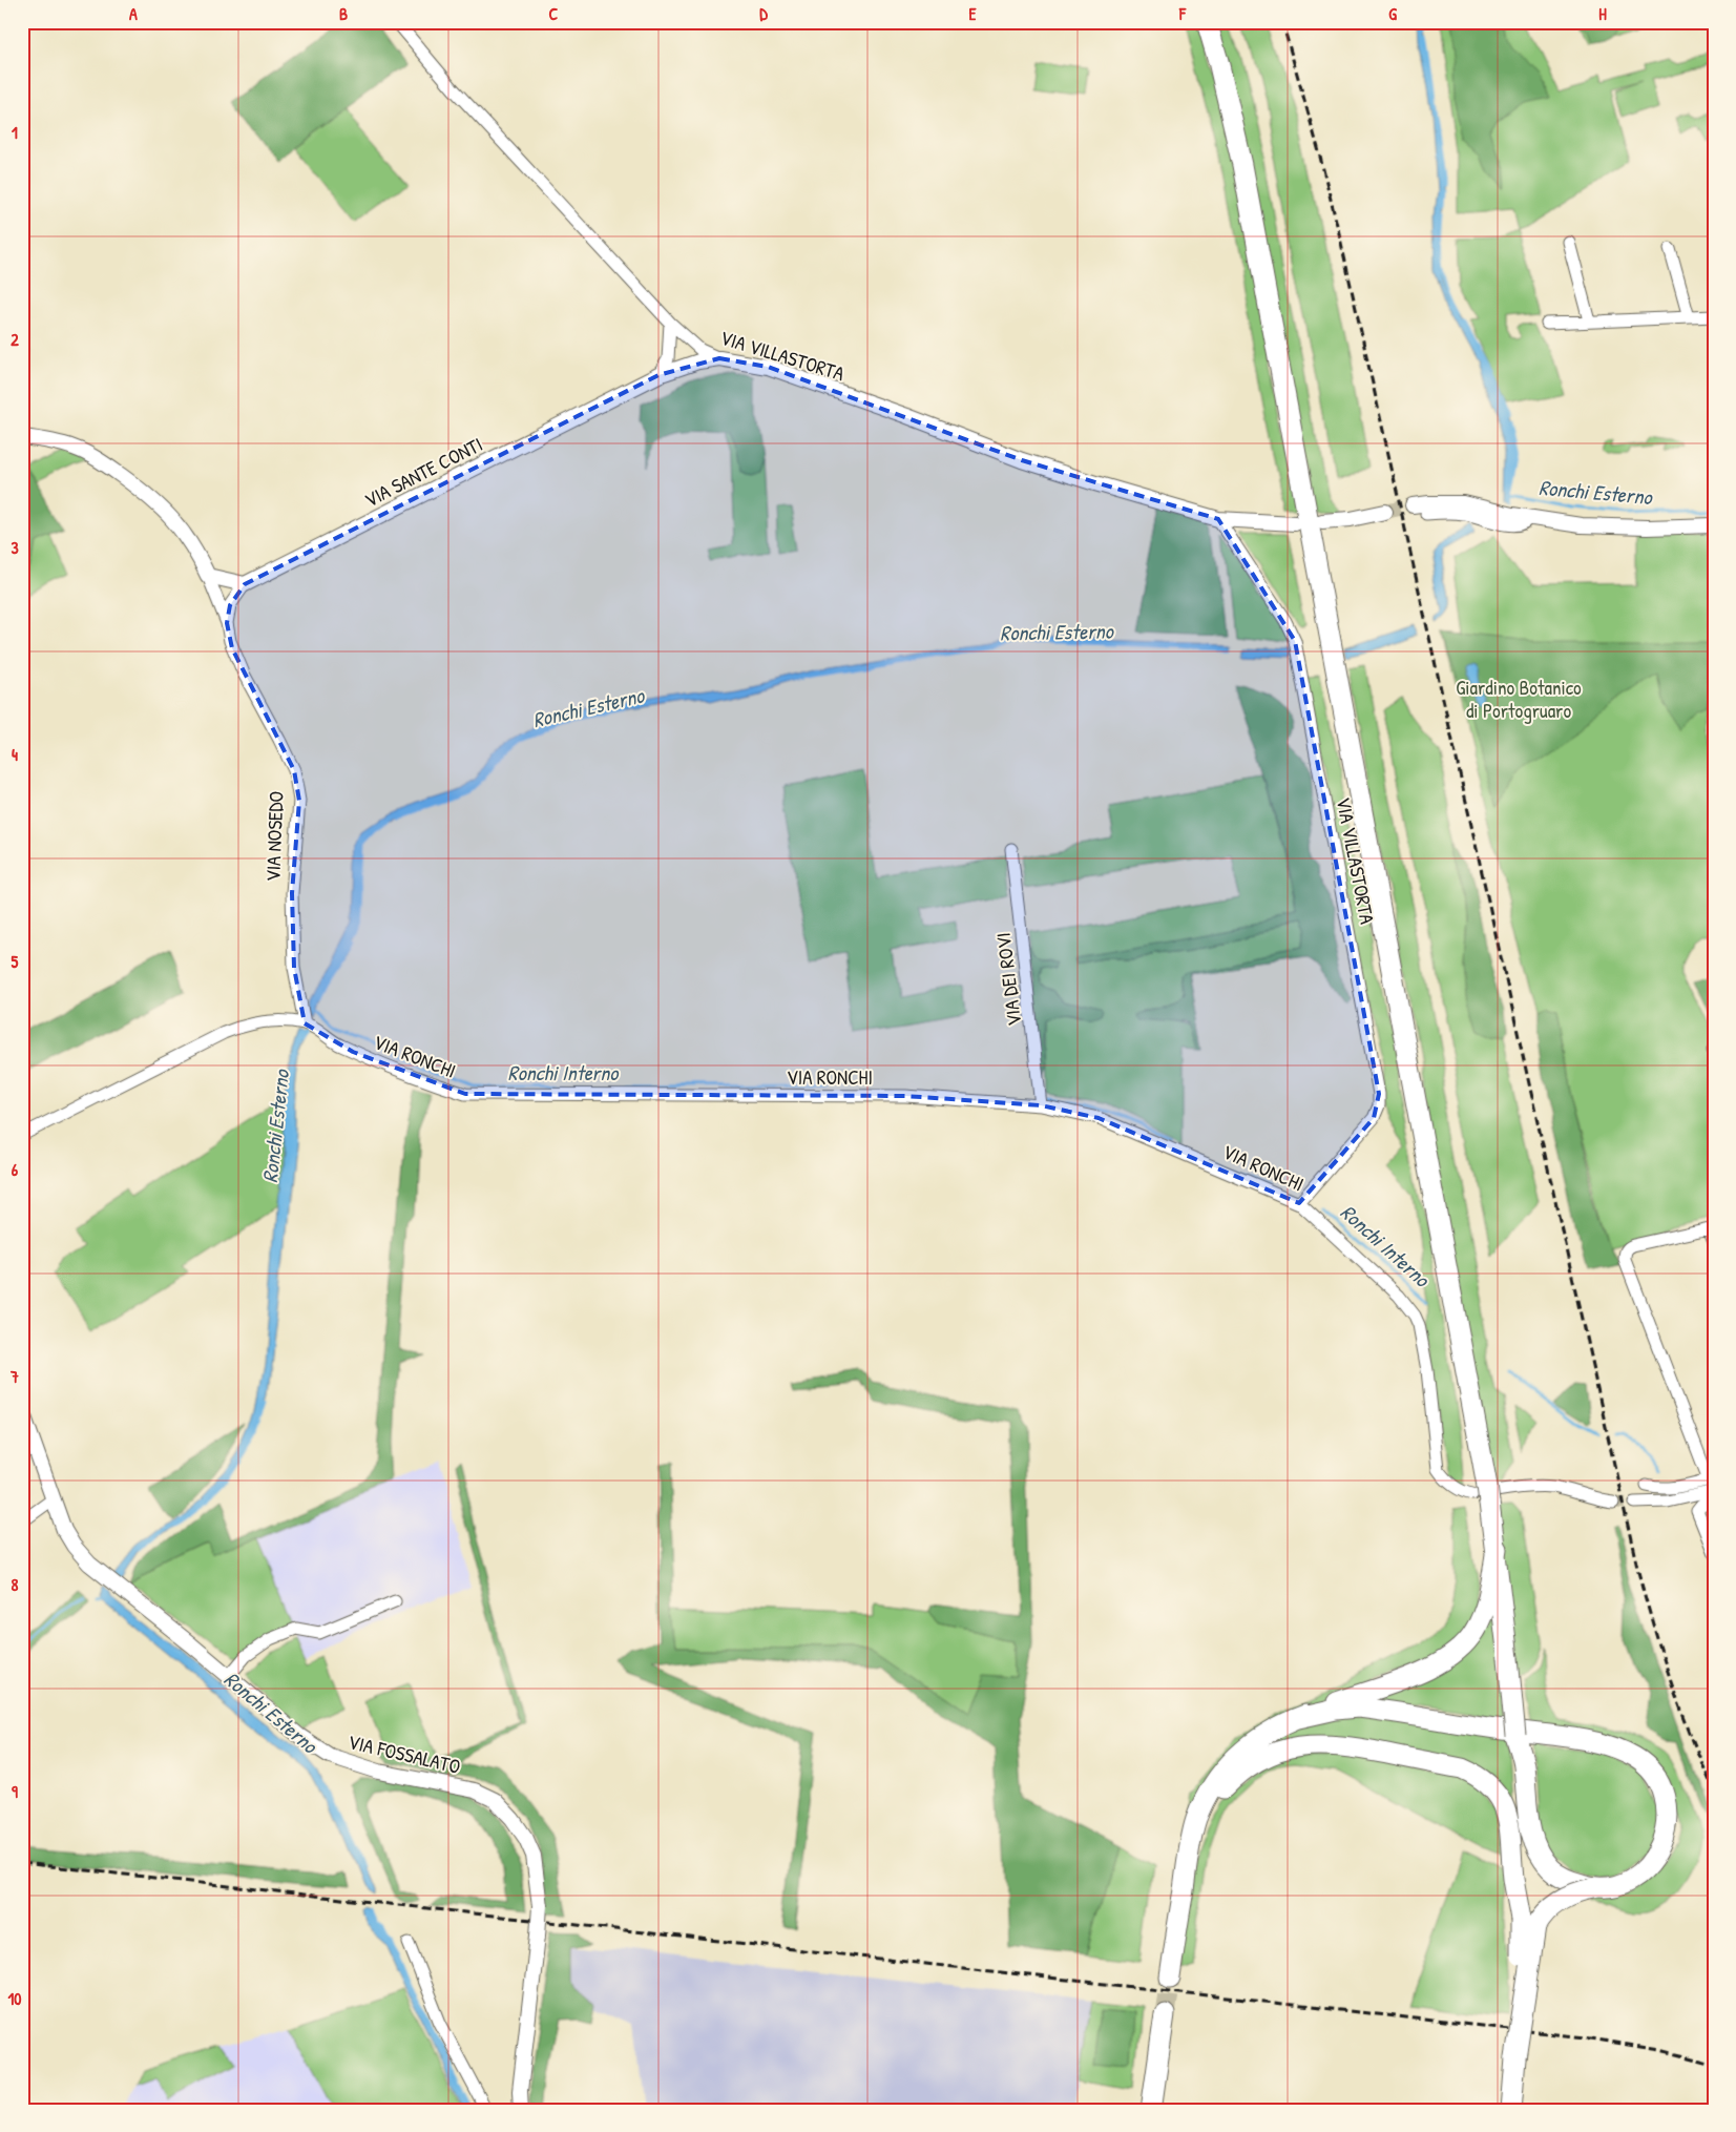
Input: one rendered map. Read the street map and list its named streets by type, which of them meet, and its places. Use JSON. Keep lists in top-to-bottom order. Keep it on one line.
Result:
{"streets":{"street":["VIA VILLASTORTA","VIA SANTE CONTI","VIA NOSEDO","VIA DEI ROVI","VIA RONCHI","VIA FOSSALATO"]},"crossings":[["VIA VILLASTORTA","VIA SANTE CONTI"],["VIA VILLASTORTA","VIA RONCHI"],["VIA SANTE CONTI","VIA NOSEDO"],["VIA NOSEDO","VIA RONCHI"],["VIA DEI ROVI","VIA RONCHI"]],"water":["Ronchi Esterno","Ronchi Interno"],"parks":["Giardino Botanico di Portogruaro"],"grid":{"columns":["A","B","C","D","E","F","G","H"],"rows":["1","2","3","4","5","6","7","8","9","10"]}}
